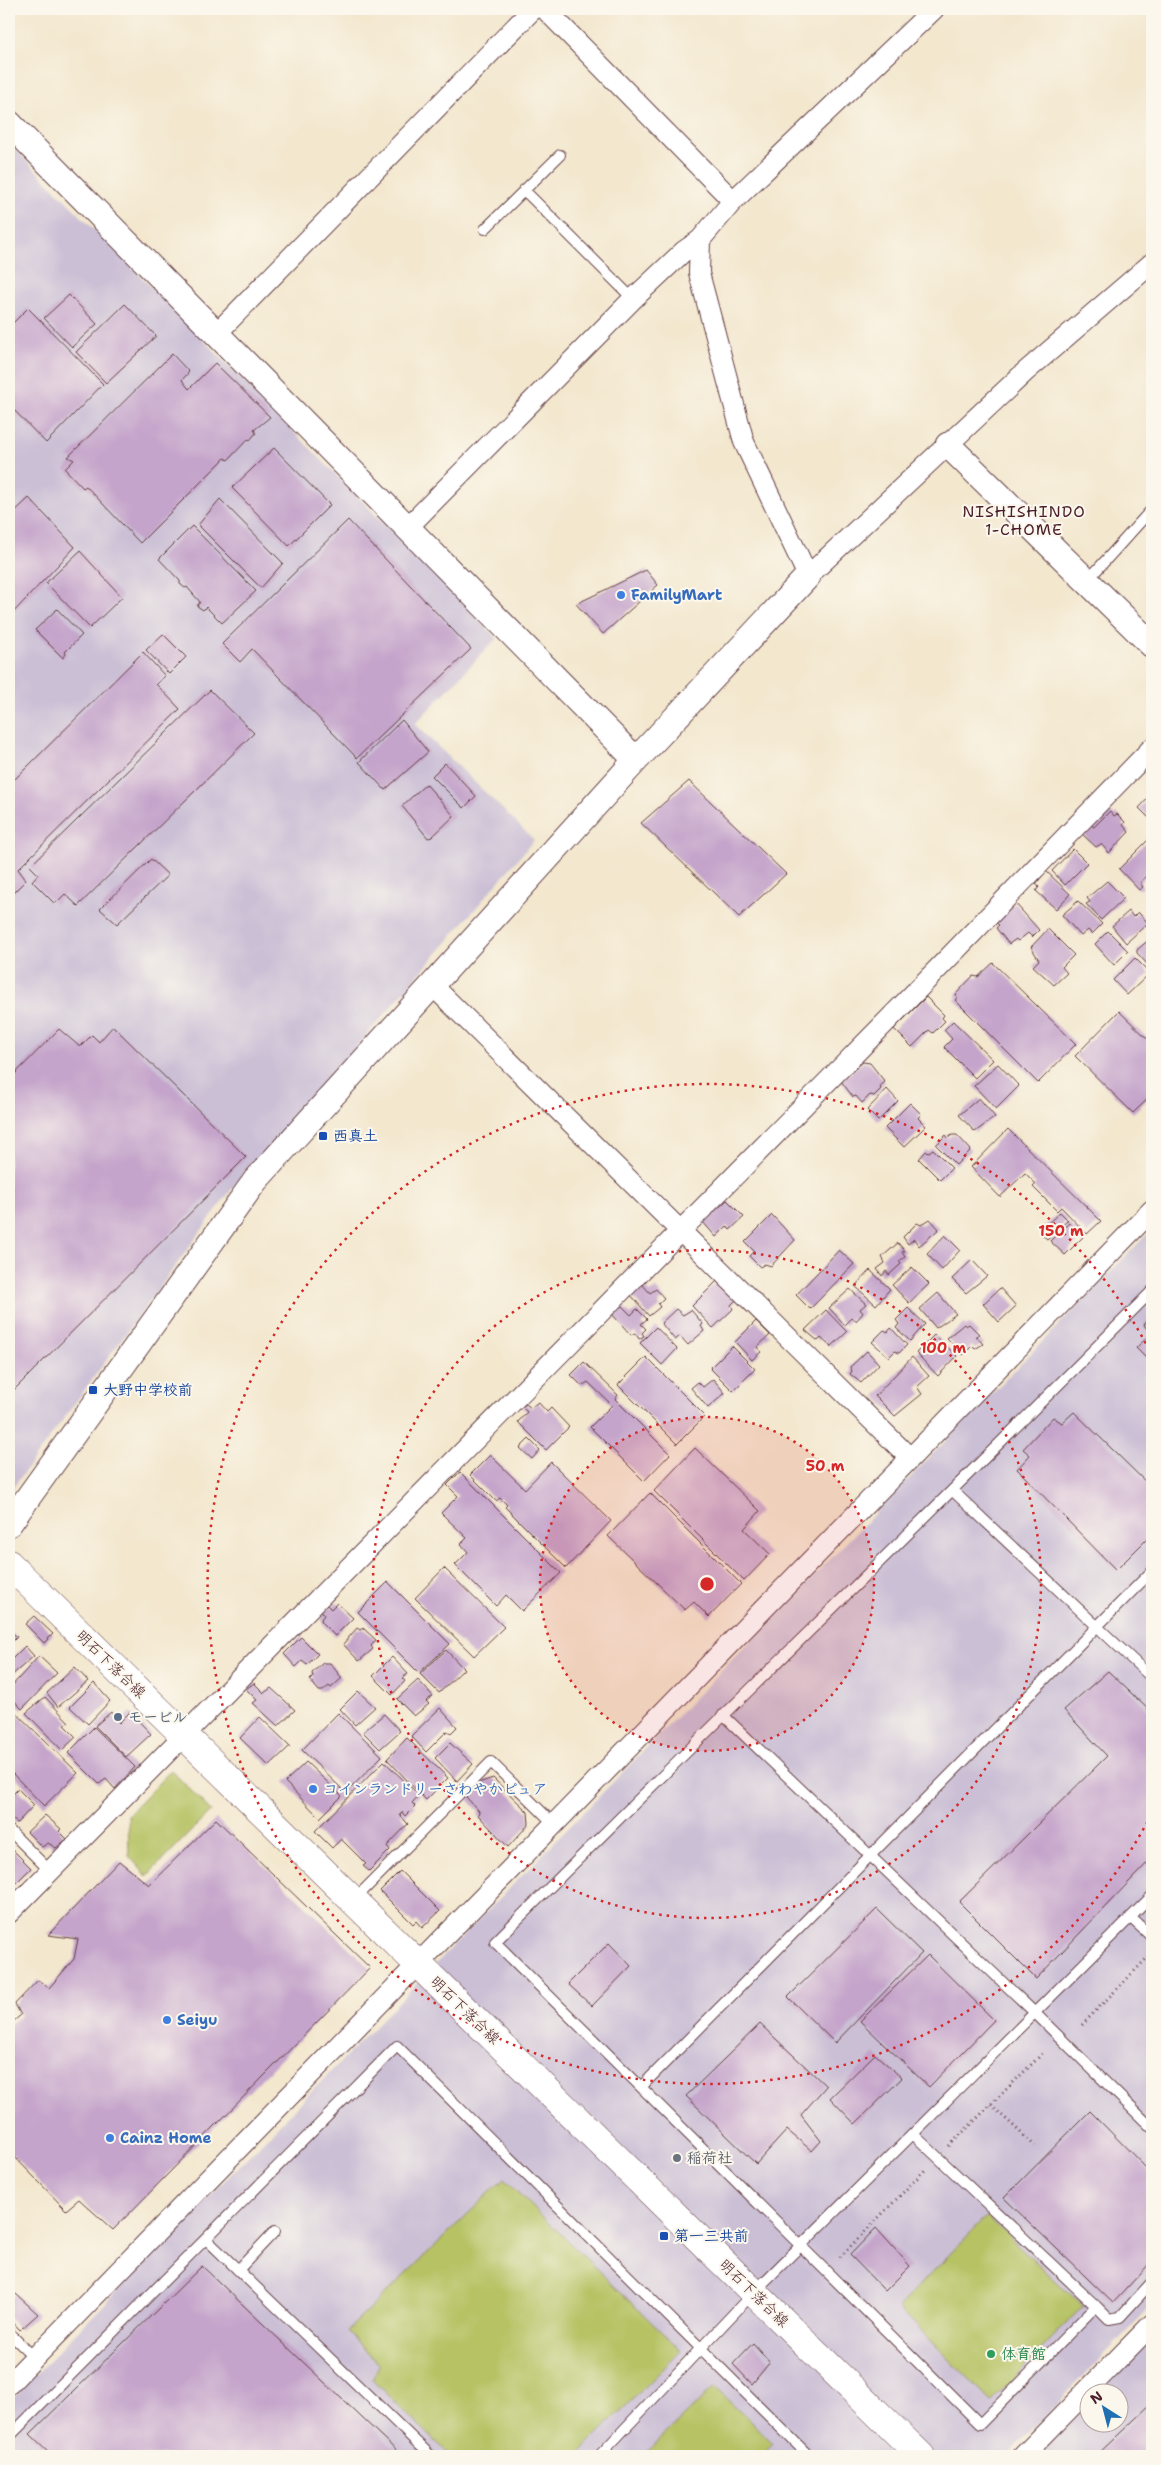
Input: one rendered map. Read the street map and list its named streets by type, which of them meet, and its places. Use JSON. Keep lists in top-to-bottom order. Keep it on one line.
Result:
{"streets":{"main road":["明石下落合線"]},"districts":["NISHISHINDO 1-CHOME"],"places":{"other":["FamilyMart","モービル","コインランドリーさわやかピュア","Seiyu","Cainz Home","稲荷社","体育館"],"transit":["西真土","大野中学校前","第一三共前"]},"north":"top left","rings":["150 m","100 m","50 m"]}
